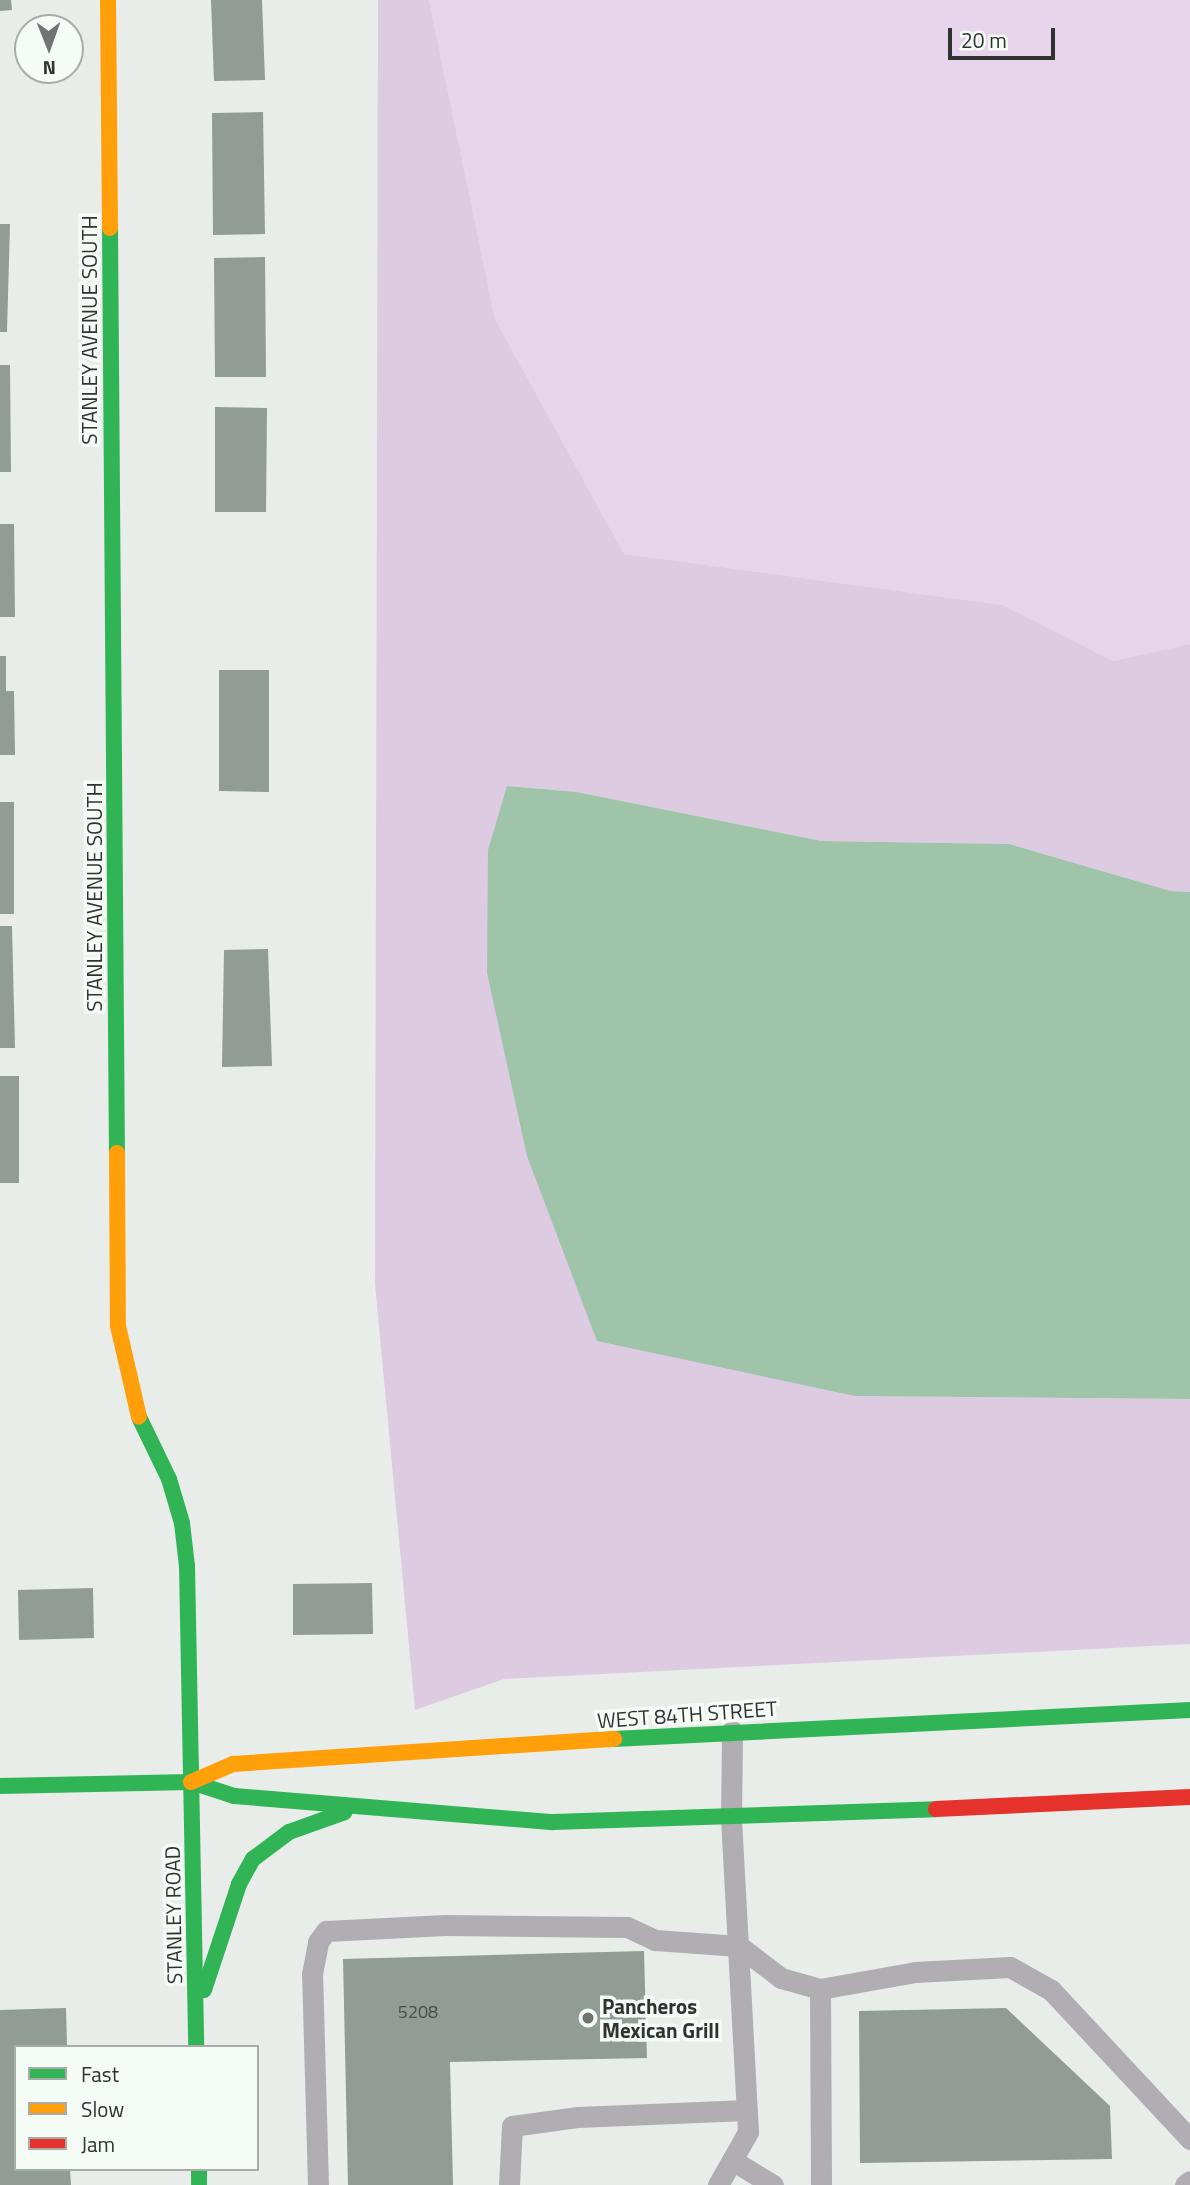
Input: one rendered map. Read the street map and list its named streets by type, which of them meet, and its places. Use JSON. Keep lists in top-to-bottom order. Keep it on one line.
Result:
{"streets":{"street":["STANLEY AVENUE SOUTH","WEST 84TH STREET","STANLEY ROAD"]},"crossings":[["STANLEY AVENUE SOUTH","WEST 84TH STREET"],["STANLEY AVENUE SOUTH","STANLEY ROAD"],["WEST 84TH STREET","STANLEY ROAD"]],"places":["Pancheros Mexican Grill"],"house_numbers":["5208"],"legend":["Fast","Slow","Jam"],"scale_bar":"20 m","north":"bottom"}
